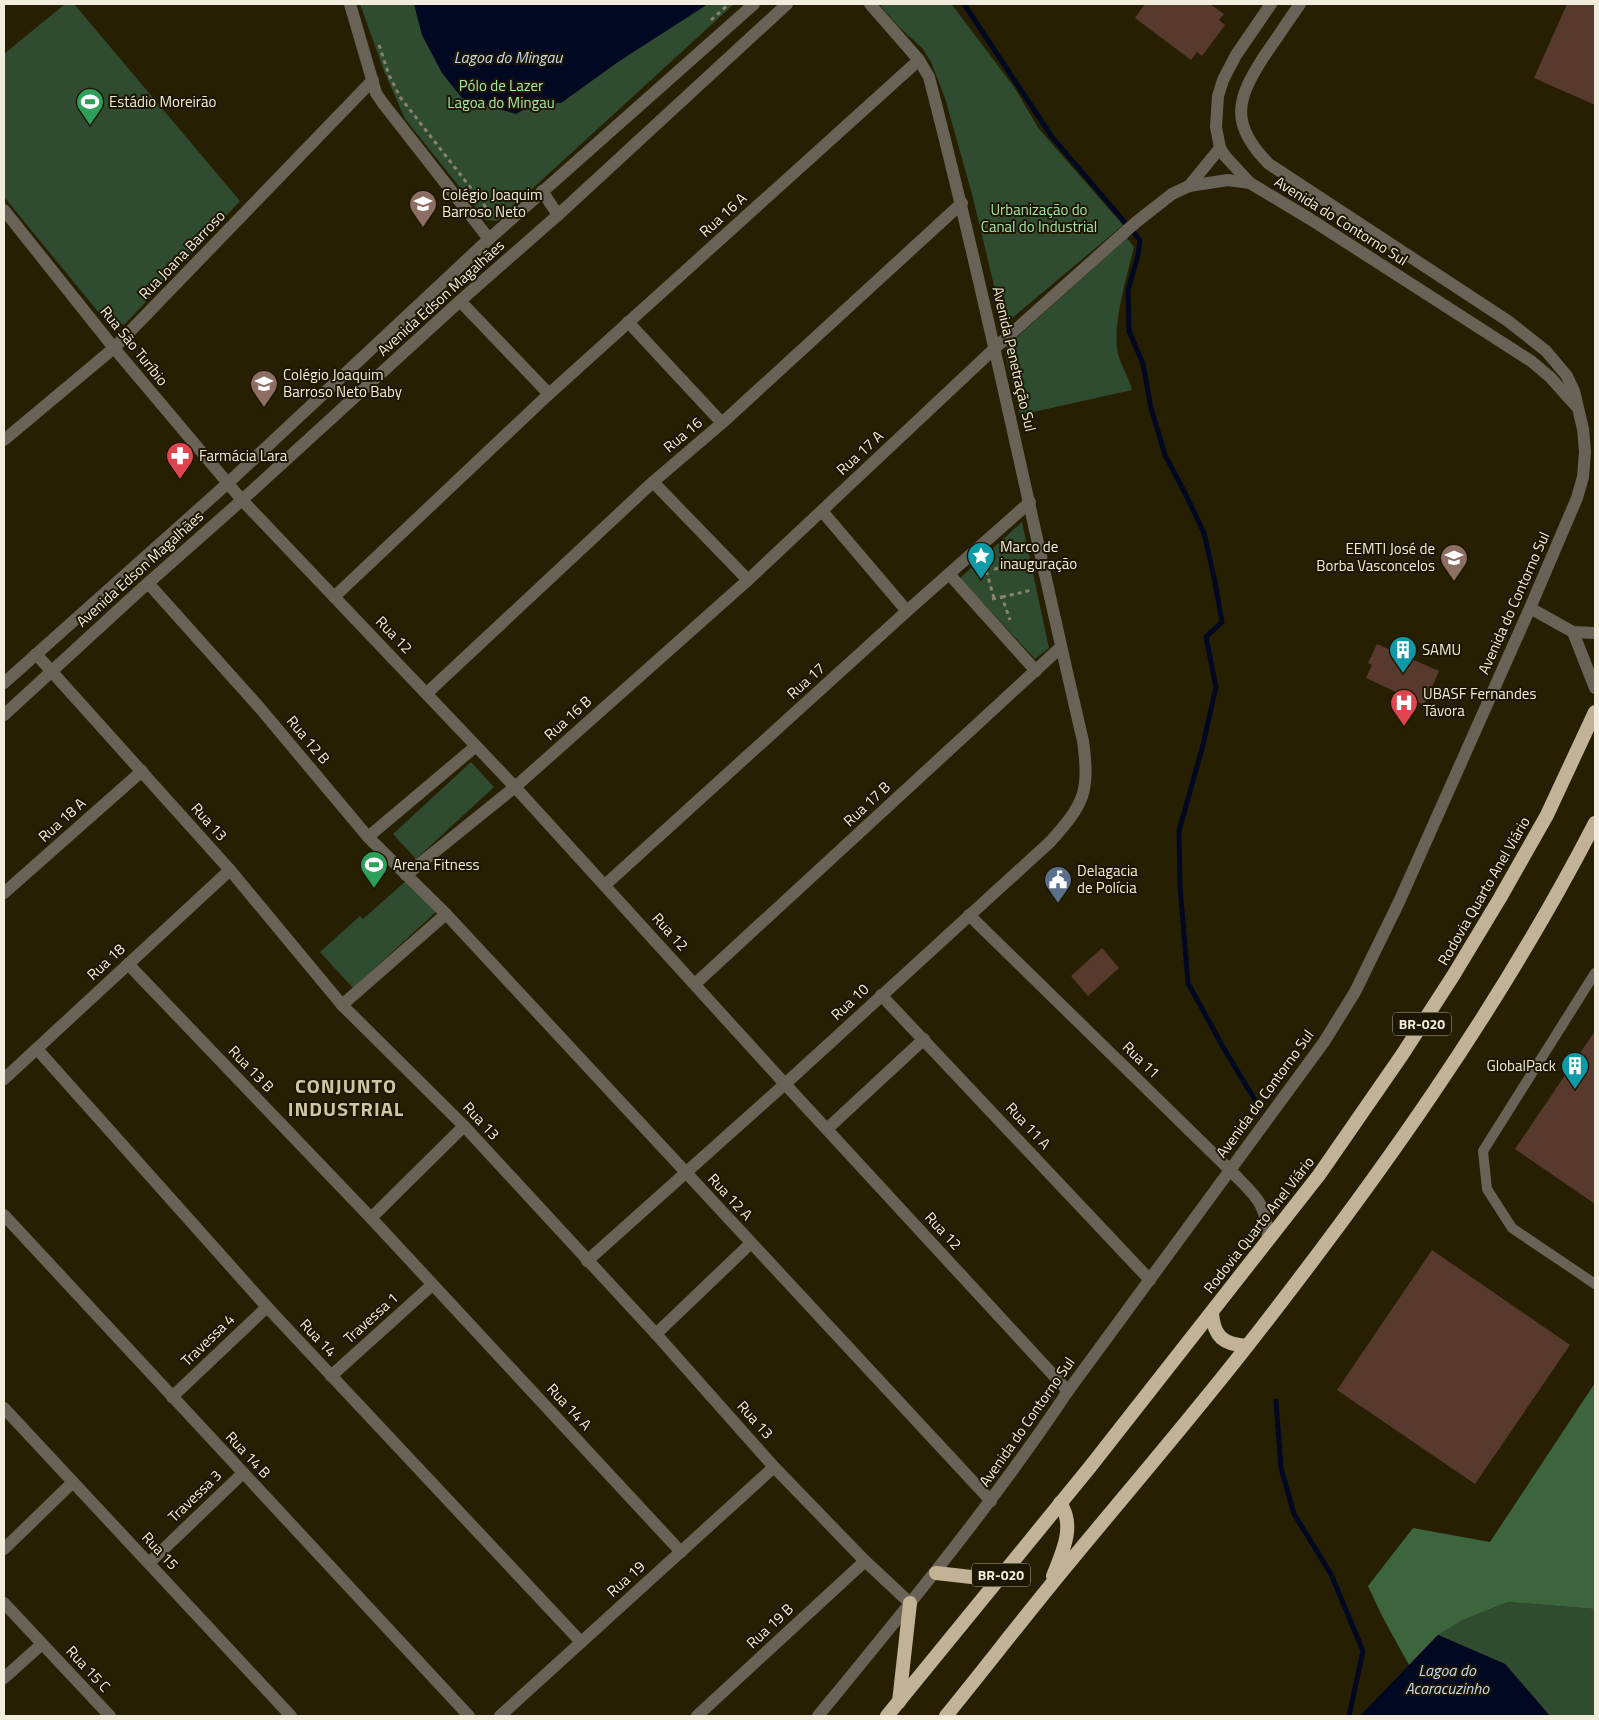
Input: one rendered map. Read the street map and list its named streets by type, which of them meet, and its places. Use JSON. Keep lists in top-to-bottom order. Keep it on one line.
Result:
{"streets":{"highway":["Rodovia Quarto Anel Viário","BR-020"],"street":["Rua 16 A","Avenida do Contorno Sul","Rua Joana Barroso","Avenida Edson Magalhães","Rua São Turíbio","Avenida Penetração Sul","Rua 16","Rua 17 A","Rua 12","Rua 17","Rua 16 B","Rua 12 B","Rua 17 B","Rua 18 A","Rua 13","Rua 18","Rua 10","Rua 11","Rua 13 B","Rua 11 A","Rua 12 A","Travessa 1","Rua 14","Travessa 4","Rua 14 A","Rua 14 B","Travessa 3","Rua 15","Rua 19","Rua 19 B","Rua 15 C"]},"crossings":[["Rua 16 A","Avenida Penetração Sul"],["Avenida do Contorno Sul","Rua 12"],["Avenida do Contorno Sul","Rua 13"],["Avenida do Contorno Sul","Rua 11"],["Avenida do Contorno Sul","Rua 11 A"],["Avenida do Contorno Sul","Rua 12 A"],["Rua Joana Barroso","Rua São Turíbio"],["Avenida Edson Magalhães","Rua São Turíbio"],["Avenida Edson Magalhães","Rua 12"],["Avenida Edson Magalhães","Rua 12 B"],["Avenida Edson Magalhães","Rua 13"],["Rua São Turíbio","Rua 12"],["Avenida Penetração Sul","Rua 16"],["Avenida Penetração Sul","Rua 17 A"],["Avenida Penetração Sul","Rua 17"],["Avenida Penetração Sul","Rua 17 B"],["Avenida Penetração Sul","Rua 10"],["Rua 16","Rua 12"],["Rua 17 A","Rua 16 B"],["Rua 12","Rua 17"],["Rua 12","Rua 16 B"],["Rua 12","Rua 17 B"],["Rua 12","Rua 10"],["Rua 16 B","Rua 12 B"],["Rua 12 B","Rua 12 A"],["Rua 18 A","Rua 13"],["Rua 13","Rua 18"],["Rua 13","Rua 10"],["Rua 13","Rua 19"],["Rua 13","Rua 19 B"],["Rodovia Quarto Anel Viário","Rua 11"],["Rua 18","Rua 13 B"],["Rua 18","Rua 14"],["Rua 10","Rua 11"],["Rua 10","Rua 11 A"],["Rua 10","Rua 12 A"],["Rua 13 B","Travessa 1"],["Rua 13 B","Rua 14 A"],["Travessa 1","Rua 14"],["Travessa 1","Rua 14 A"],["Rua 14","Travessa 4"],["Rua 14","Rua 19"],["Travessa 4","Rua 14 B"],["Rua 14 A","Rua 19"],["Rua 14 B","Travessa 3"],["Travessa 3","Rua 15"]],"districts":["CONJUNTO INDUSTRIAL"],"water":["Lagoa do Mingau","Lagoa do Acaracuzinho"],"parks":["Pólo de Lazer Lagoa do Mingau","Urbanização do Canal do Industrial"],"places":{"sports":["Estádio Moreirão","Arena Fitness"],"school or university":["Colégio Joaquim Barroso Neto","Colégio Joaquim Barroso Neto Baby","EEMTI José de Borba Vasconcelos"],"pharmacy":["Farmácia Lara"],"place":["Marco de inauguração"],"building":["SAMU","GlobalPack"],"hospital":["UBASF Fernandes Távora"],"public building":["Delagacia de Polícia"]}}
